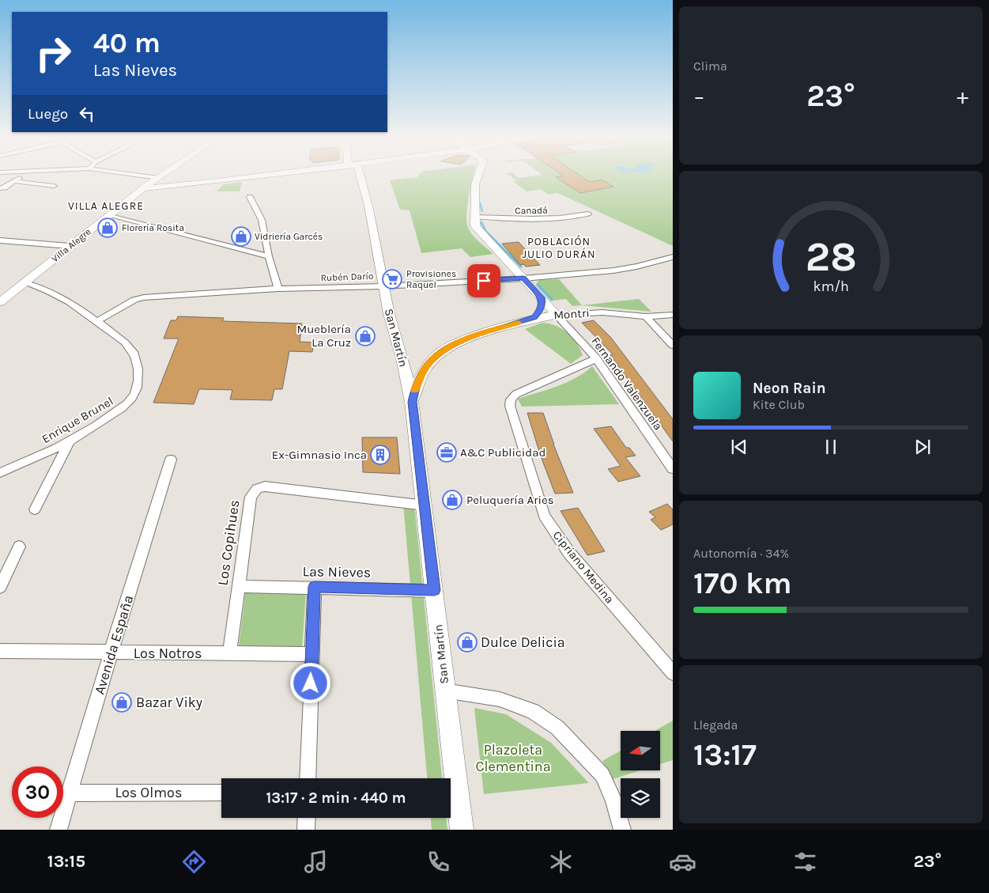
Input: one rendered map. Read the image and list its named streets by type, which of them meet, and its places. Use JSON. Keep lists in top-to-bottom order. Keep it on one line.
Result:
{"streets":{"street":["Canadá","Villa Alegre","Rubén Darío","Montri","San Martín","Fernando Valenzuela","Enrique Brunel","Los Copihues","Cipriano Medina","Las Nieves","Avenida España","Los Notros","Los Olmos"]},"crossings":[["Canadá","Fernando Valenzuela"],["Villa Alegre","Enrique Brunel"],["Rubén Darío","San Martín"],["Rubén Darío","Fernando Valenzuela"],["Rubén Darío","Enrique Brunel"],["Montri","San Martín"],["Montri","Fernando Valenzuela"],["San Martín","Los Copihues"],["San Martín","Las Nieves"],["Fernando Valenzuela","Cipriano Medina"],["Los Copihues","Las Nieves"],["Los Copihues","Los Notros"],["Avenida España","Los Notros"],["Avenida España","Los Olmos"]],"districts":["VILLA ALEGRE","POBLACIÓN JULIO DURÁN"],"parks":["Plazoleta Clementina"],"places":{"shop":["Florería Rosita","Vidriería Garcés","Mueblería La Cruz","Peluquería Aries","Dulce Delicia","Bazar Viky"],"supermarket":["Provisiones Raquel"],"office":["A&C Publicidad"],"building":["Ex-Gimnasio Inca"]},"north":"left","page":{"tile":["Clima",["Autonomía · 34%","170 km"],["Llegada","13:17"]],"turn":["40 m","Las Nieves"],"heat":["−","23°","+"],"then":"Luego","song":["Neon Rain","Kite Club"],"limit":"30","trip":"13:17 · 2 min · 440 m","tabs":["13:15","23°"],"gauge":["28","km/h"]}}
